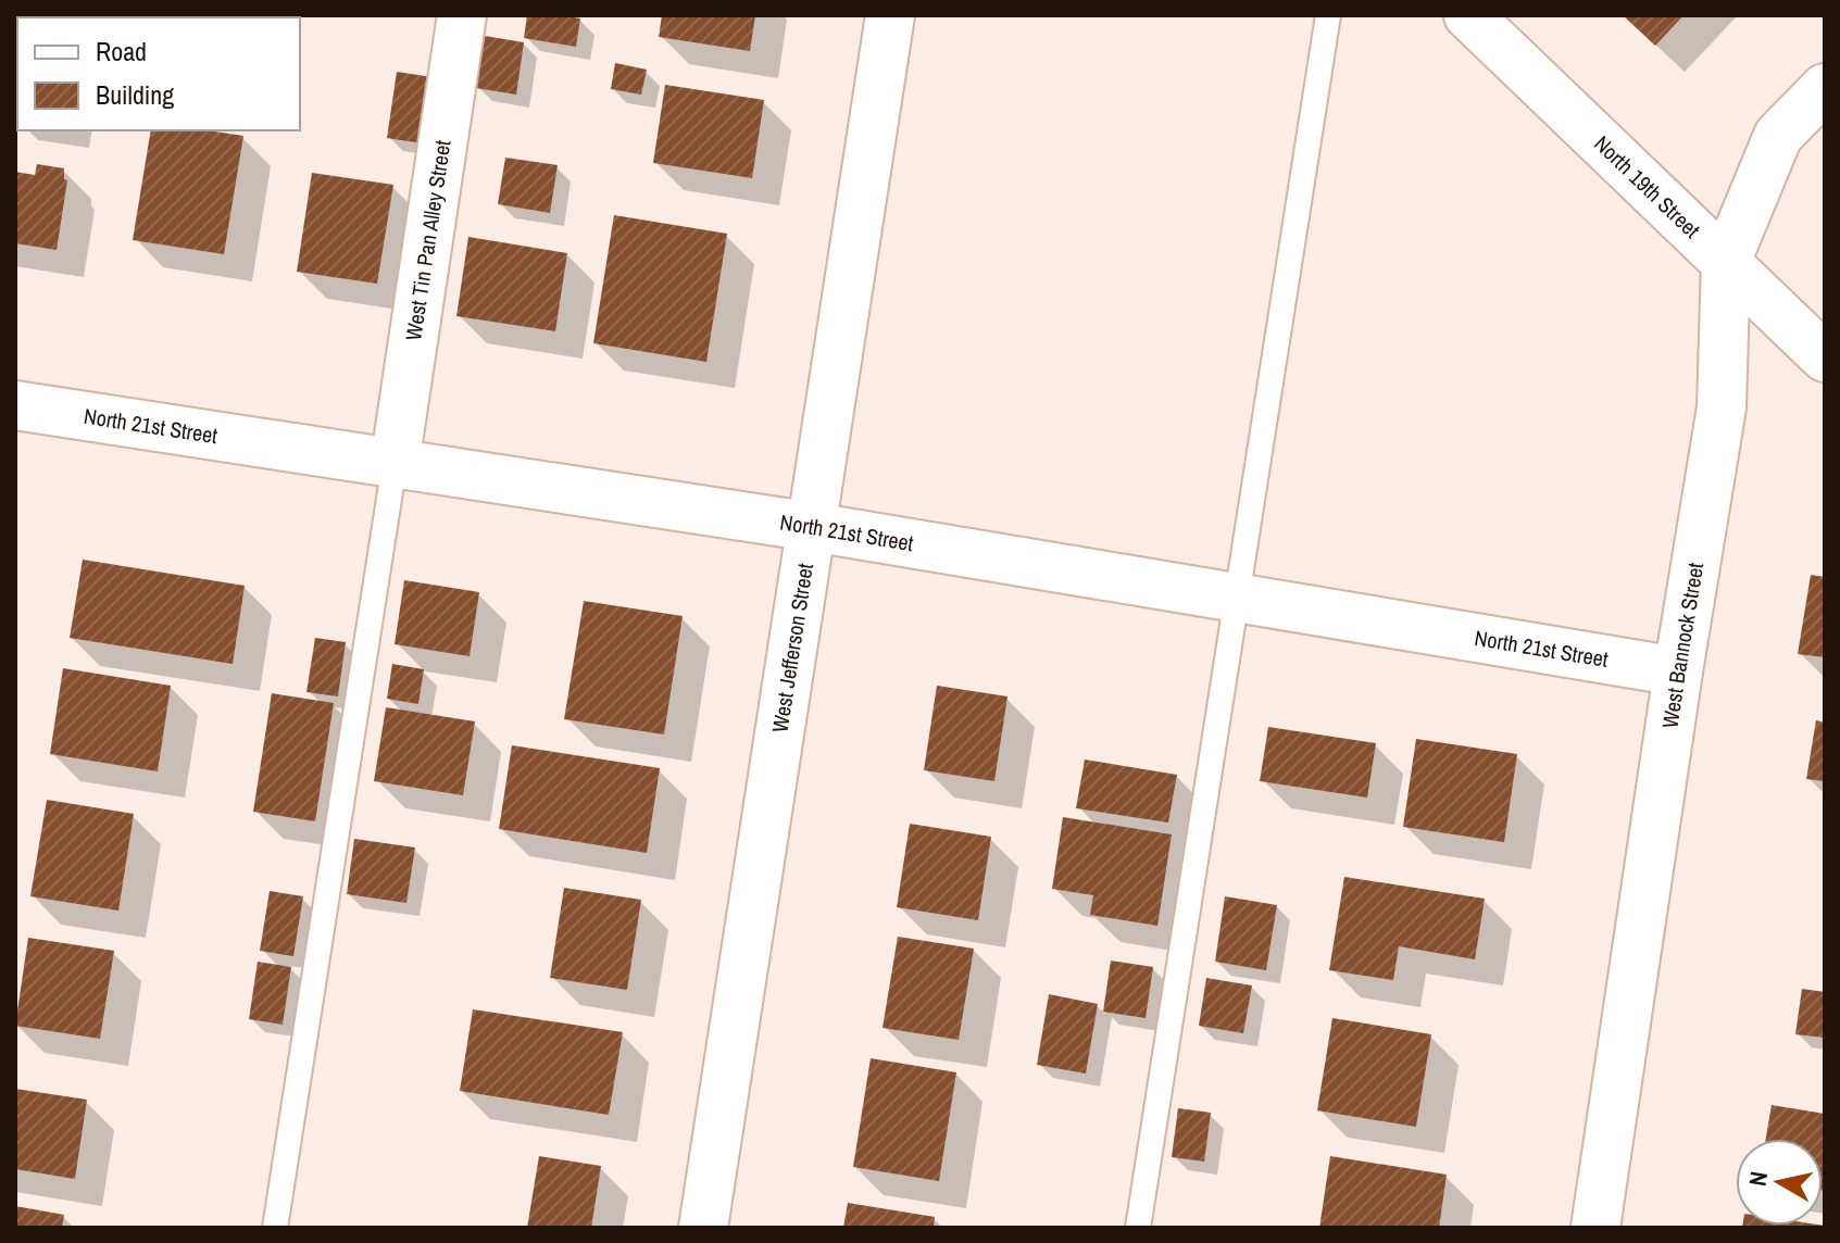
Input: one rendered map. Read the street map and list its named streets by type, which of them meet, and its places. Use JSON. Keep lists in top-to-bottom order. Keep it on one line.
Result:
{"streets":{"street":["North 19th Street","West Tin Pan Alley Street","North 21st Street","West Bannock Street","West Jefferson Street"]},"crossings":[["North 19th Street","West Bannock Street"],["West Tin Pan Alley Street","North 21st Street"],["North 21st Street","West Bannock Street"],["North 21st Street","West Jefferson Street"]],"legend":["Road","Building"],"north":"left"}
